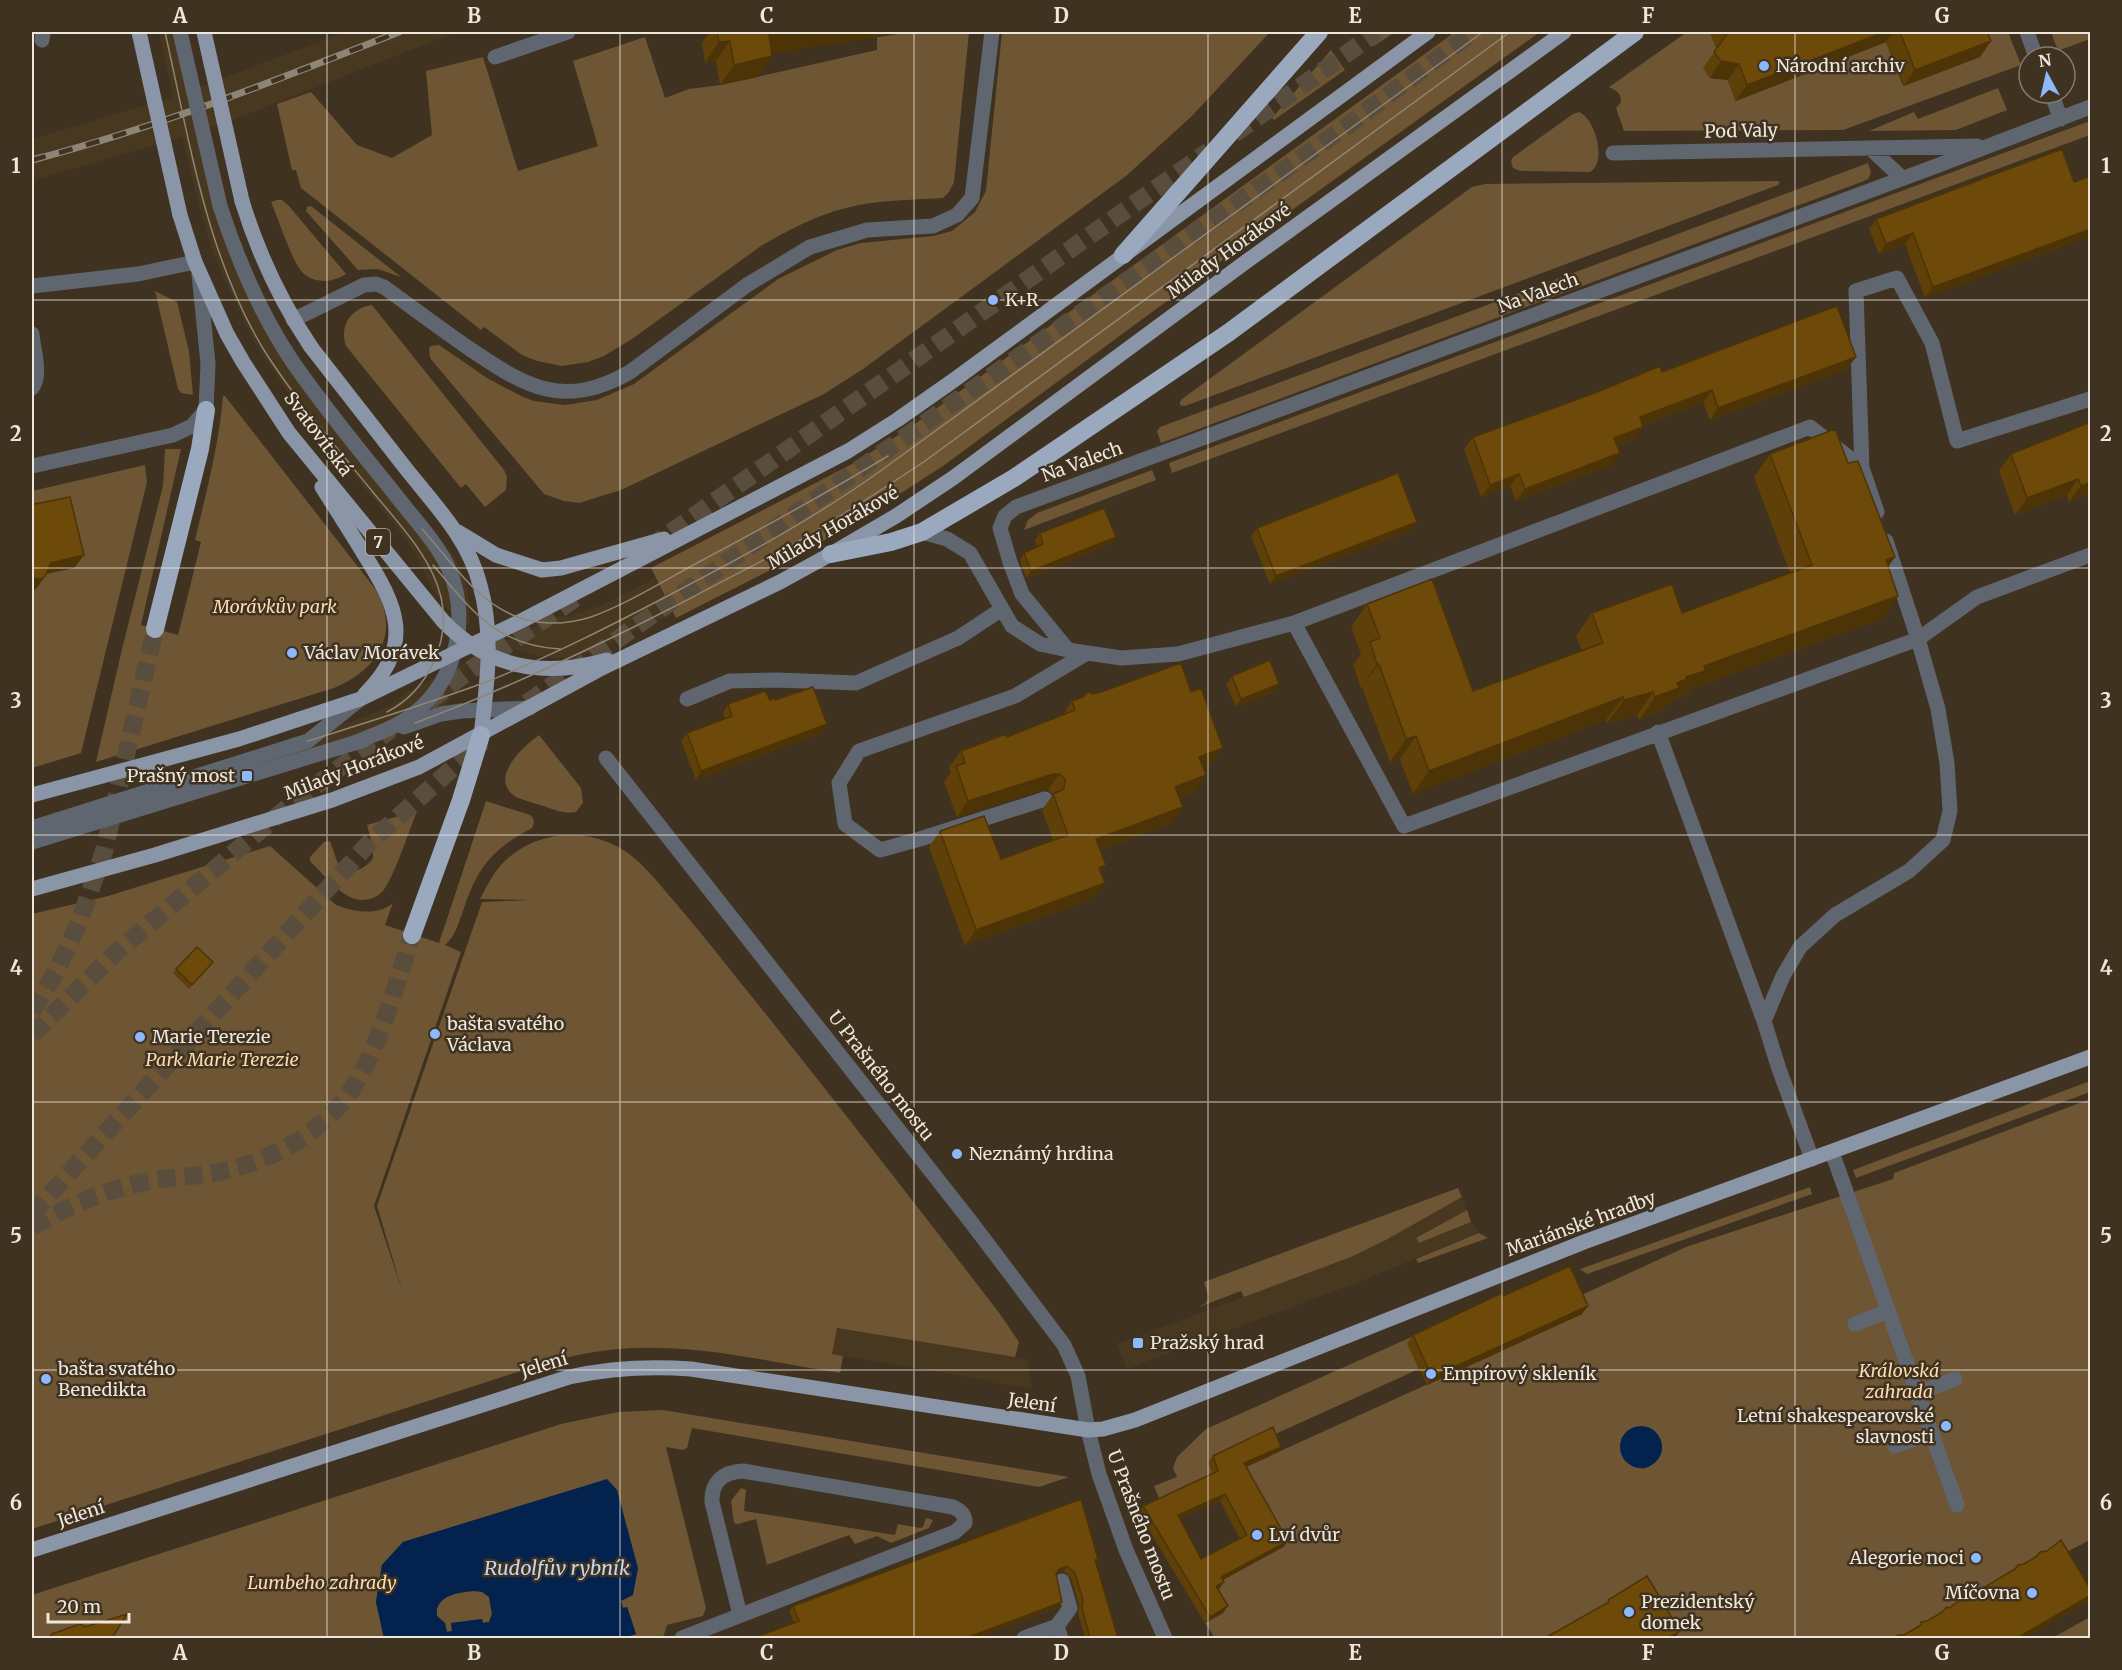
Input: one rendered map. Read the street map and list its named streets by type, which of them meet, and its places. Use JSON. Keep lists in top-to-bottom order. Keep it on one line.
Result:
{"streets":{"main road":["Milady Horákové","Svatovítská","7","Mariánské hradby","Jelení"],"street":["Pod Valy","Na Valech","U Prašného mostu"]},"crossings":[["Pod Valy","Na Valech"],["Milady Horákové","Svatovítská"],["U Prašného mostu","Mariánské hradby"],["U Prašného mostu","Jelení"],["Mariánské hradby","Jelení"]],"water":["Rudolfův rybník"],"parks":["Morávkův park","Park Marie Terezie","Královská zahrada","Lumbeho zahrady"],"places":{"other":["Národní archiv","K+R","Václav Morávek","bašta svatého Václava","Marie Terezie","Neznámý hrdina","Empírový skleník","bašta svatého Benedikta","Letní shakespearovské slavnosti","Lví dvůr","Alegorie noci","Míčovna","Prezidentský domek"],"transit":["Prašný most","Pražský hrad"]},"scale_bar":"20 m","north":"top","grid":{"columns":["A","B","C","D","E","F","G"],"rows":["1","2","3","4","5","6"]}}
